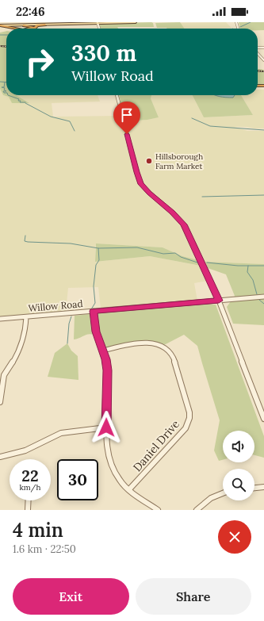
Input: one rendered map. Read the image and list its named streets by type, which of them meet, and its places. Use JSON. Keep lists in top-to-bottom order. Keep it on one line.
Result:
{"streets":{"street":["Willow Road","Daniel Drive"]},"places":["Hillsborough Farm Market"],"page":{"status":"22:46","turn":["330 m","Willow Road"],"speed":"22 km/h","limit":"30","heading":["4 min","1.6 km · 22:50"],"buttons":["Exit","Share"]}}
